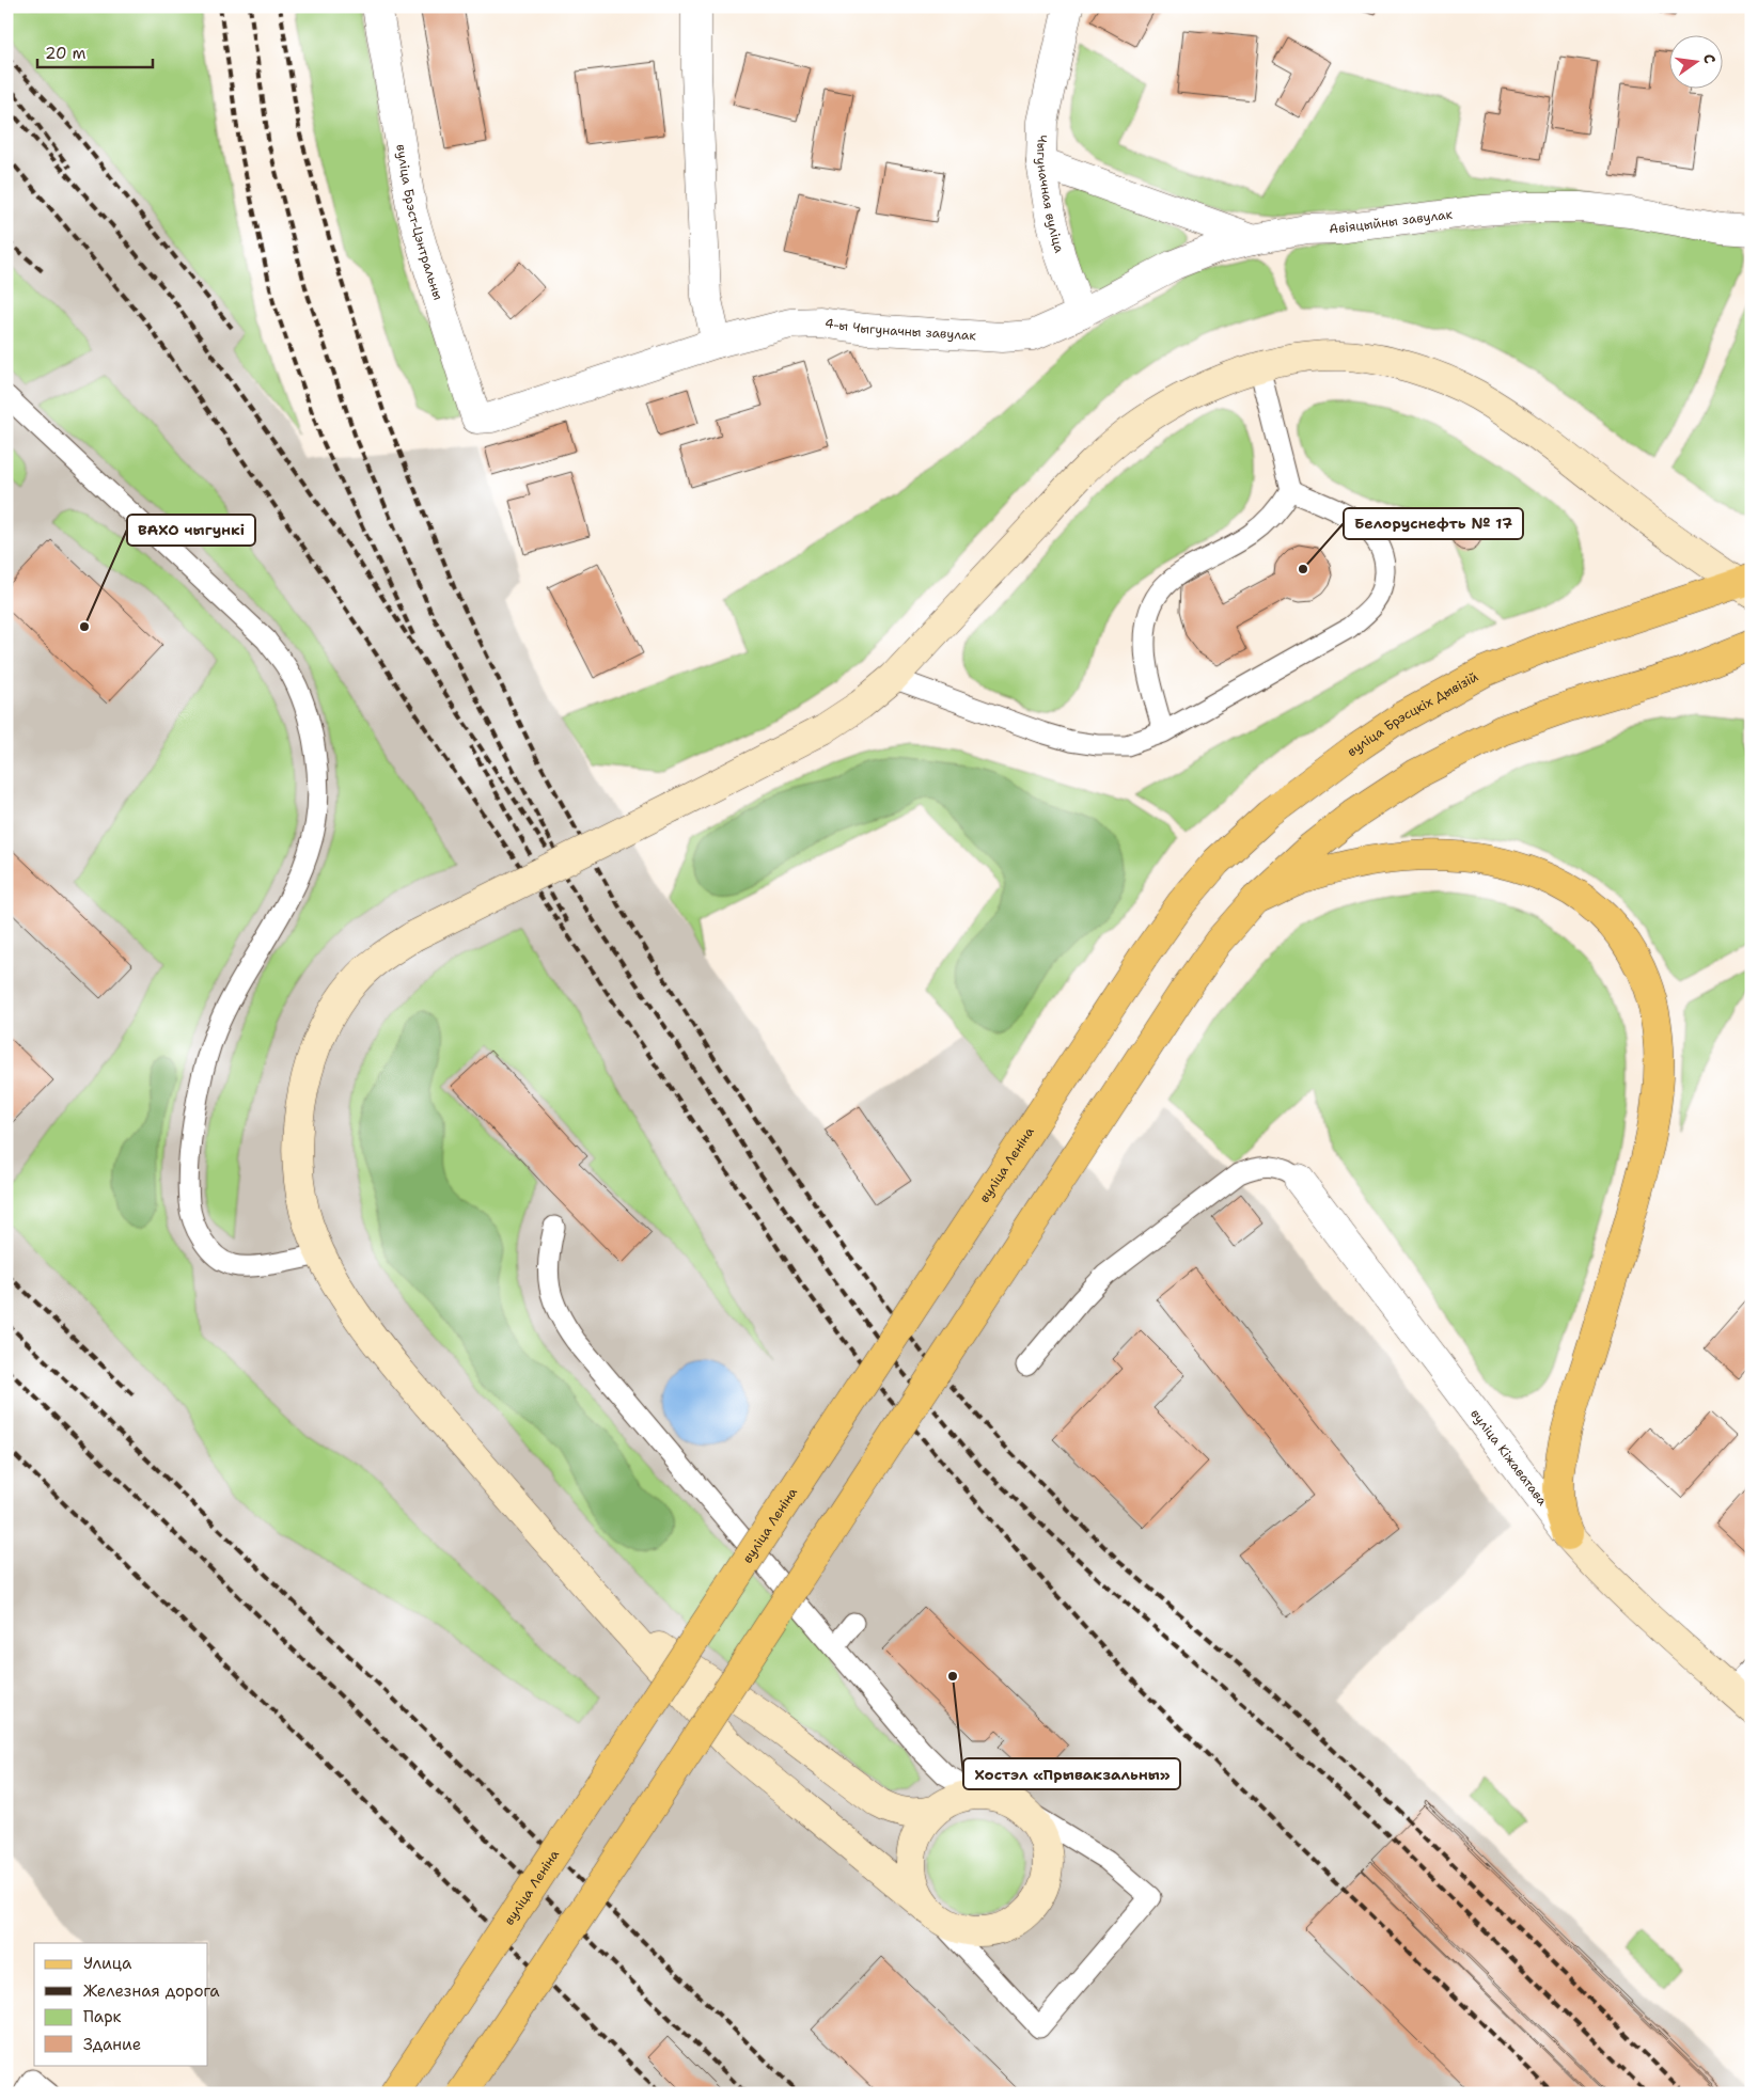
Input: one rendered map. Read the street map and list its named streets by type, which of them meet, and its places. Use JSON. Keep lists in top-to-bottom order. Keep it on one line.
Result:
{"streets":{"main road":["вуліца Брэсцкіх Дывізій","вуліца Леніна"],"street":["Чыгуначная вуліца","Авіяцыйны завулак","вуліца Брэст-Цэнтральны","4-ы Чыгуначны завулак","вуліца Кіжаватава"]},"crossings":[["Чыгуначная вуліца","Авіяцыйны завулак"],["Чыгуначная вуліца","4-ы Чыгуначны завулак"],["Авіяцыйны завулак","4-ы Чыгуначны завулак"],["вуліца Брэст-Цэнтральны","4-ы Чыгуначны завулак"],["вуліца Брэсцкіх Дывізій","вуліца Леніна"]],"places":["Белоруснефть № 17","ВАХО чыгункі","Хостэл «Прывакзальны»"],"legend":["Улица","Железная дорога","Парк","Здание"],"scale_bar":"20 m","north":"right"}
